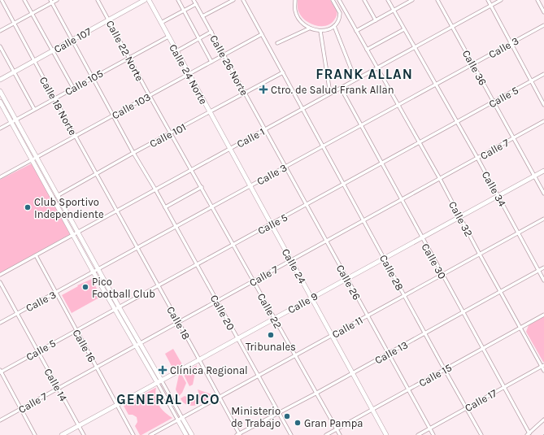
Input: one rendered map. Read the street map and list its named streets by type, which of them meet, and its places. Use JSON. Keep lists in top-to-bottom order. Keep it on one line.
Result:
{"streets":{"main road":["Calle 107","Calle 24 Norte","Calle 24","Calle 9"],"street":["Calle 3","Calle 22 Norte","Calle 26 Norte","Calle 36","Calle 105","Calle 5","Calle 18 Norte","Calle 103","Calle 101","Calle 1","Calle 7","Calle 34","Calle 32","Calle 30","Calle 28","Calle 26","Calle 22","Calle 20","Calle 18","Calle 11","Calle 16","Calle 13","Calle 15","Calle 14","Calle 17"]},"crossings":[["Calle 107","Calle 22 Norte"],["Calle 107","Calle 18 Norte"],["Calle 107","Calle 20"],["Calle 3","Calle 36"],["Calle 3","Calle 34"],["Calle 3","Calle 32"],["Calle 3","Calle 30"],["Calle 3","Calle 24"],["Calle 3","Calle 28"],["Calle 3","Calle 26"],["Calle 3","Calle 22"],["Calle 3","Calle 20"],["Calle 3","Calle 18"],["Calle 3","Calle 16"],["Calle 3","Calle 14"],["Calle 22 Norte","Calle 105"],["Calle 22 Norte","Calle 103"],["Calle 22 Norte","Calle 101"],["Calle 22 Norte","Calle 1"],["Calle 22 Norte","Calle 22"],["Calle 26 Norte","Calle 103"],["Calle 26 Norte","Calle 101"],["Calle 26 Norte","Calle 1"],["Calle 26 Norte","Calle 26"],["Calle 36","Calle 5"],["Calle 36","Calle 1"],["Calle 36","Calle 7"],["Calle 36","Calle 9"],["Calle 24 Norte","Calle 105"],["Calle 24 Norte","Calle 103"],["Calle 24 Norte","Calle 101"],["Calle 24 Norte","Calle 1"],["Calle 24 Norte","Calle 24"],["Calle 105","Calle 18 Norte"],["Calle 105","Calle 20"],["Calle 5","Calle 34"],["Calle 5","Calle 32"],["Calle 5","Calle 30"],["Calle 5","Calle 24"],["Calle 5","Calle 28"],["Calle 5","Calle 26"],["Calle 5","Calle 22"],["Calle 5","Calle 20"],["Calle 5","Calle 18"],["Calle 5","Calle 16"],["Calle 5","Calle 14"],["Calle 18 Norte","Calle 103"],["Calle 18 Norte","Calle 101"],["Calle 18 Norte","Calle 1"],["Calle 18 Norte","Calle 18"],["Calle 103","Calle 28"],["Calle 103","Calle 20"],["Calle 101","Calle 28"],["Calle 101","Calle 20"],["Calle 1","Calle 34"],["Calle 1","Calle 32"],["Calle 1","Calle 30"],["Calle 1","Calle 24"],["Calle 1","Calle 28"],["Calle 1","Calle 26"],["Calle 1","Calle 22"],["Calle 1","Calle 20"],["Calle 1","Calle 18"],["Calle 1","Calle 16"],["Calle 7","Calle 34"],["Calle 7","Calle 32"],["Calle 7","Calle 30"],["Calle 7","Calle 24"],["Calle 7","Calle 28"],["Calle 7","Calle 26"],["Calle 7","Calle 22"],["Calle 7","Calle 20"],["Calle 7","Calle 18"],["Calle 7","Calle 16"],["Calle 7","Calle 14"],["Calle 34","Calle 9"],["Calle 34","Calle 11"],["Calle 34","Calle 13"],["Calle 32","Calle 9"],["Calle 32","Calle 11"],["Calle 32","Calle 13"],["Calle 32","Calle 15"],["Calle 32","Calle 17"],["Calle 30","Calle 9"],["Calle 30","Calle 11"],["Calle 30","Calle 13"],["Calle 30","Calle 15"],["Calle 30","Calle 17"],["Calle 24","Calle 9"],["Calle 24","Calle 11"],["Calle 24","Calle 13"],["Calle 24","Calle 15"],["Calle 28","Calle 9"],["Calle 28","Calle 11"],["Calle 28","Calle 13"],["Calle 28","Calle 15"],["Calle 28","Calle 17"],["Calle 26","Calle 9"],["Calle 26","Calle 11"],["Calle 26","Calle 13"],["Calle 26","Calle 15"],["Calle 26","Calle 17"],["Calle 9","Calle 22"],["Calle 9","Calle 20"],["Calle 9","Calle 18"],["Calle 9","Calle 16"],["Calle 9","Calle 14"],["Calle 22","Calle 11"],["Calle 22","Calle 13"],["Calle 22","Calle 15"],["Calle 20","Calle 11"],["Calle 20","Calle 13"],["Calle 18","Calle 11"],["Calle 18","Calle 13"]],"districts":["FRANK ALLAN","GENERAL PICO"],"places":{"health":["Ctro. de Salud Frank Allan","Clínica Regional"],"other":["Club Sportivo Independiente","Pico Football Club","Tribunales","Ministerio de Trabajo","Gran Pampa"]}}
